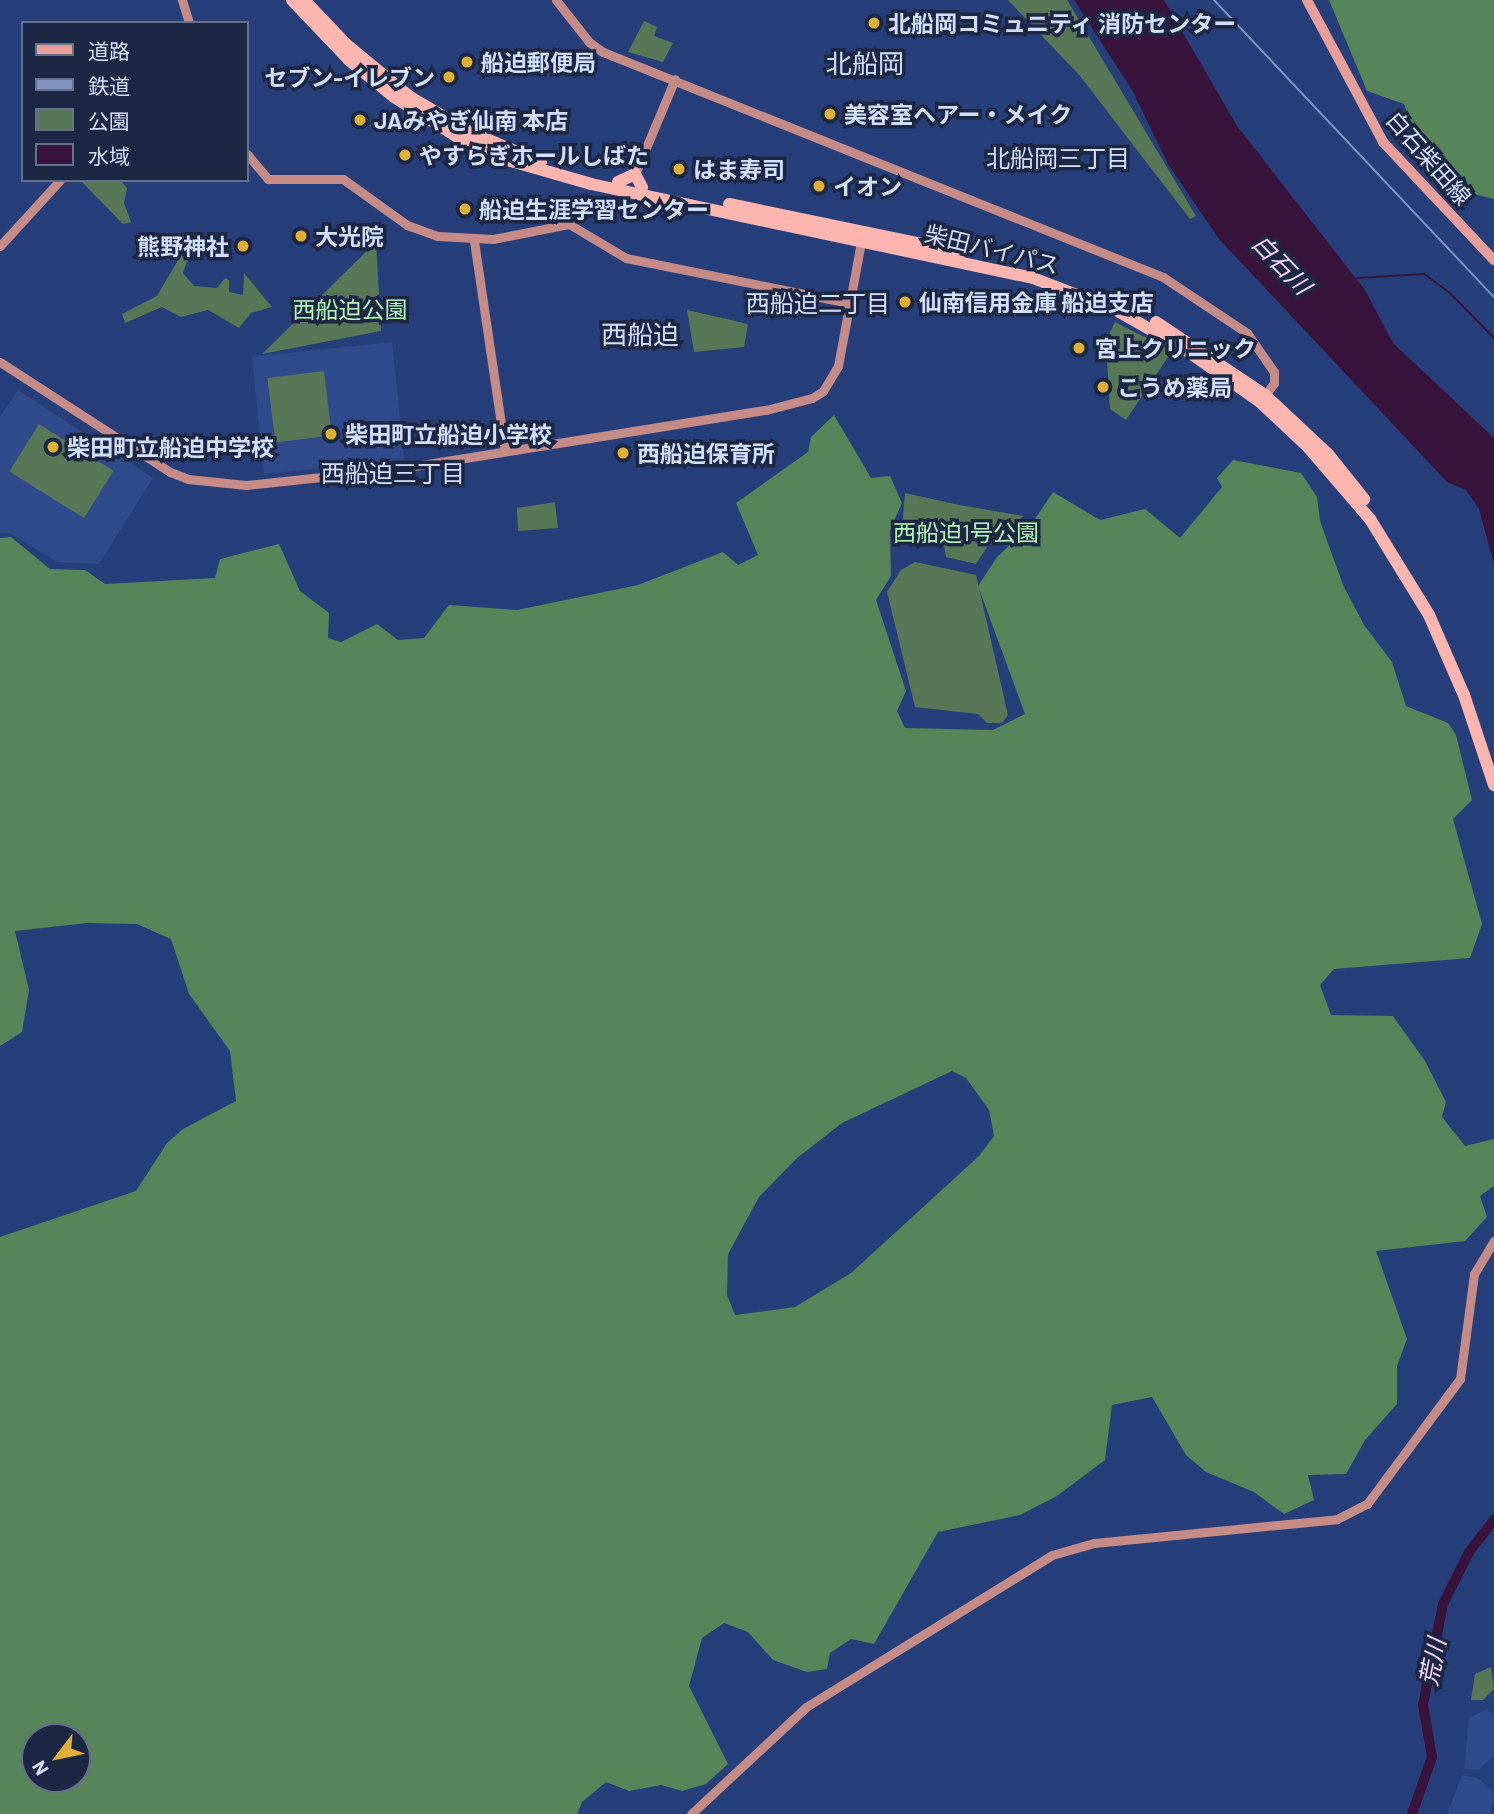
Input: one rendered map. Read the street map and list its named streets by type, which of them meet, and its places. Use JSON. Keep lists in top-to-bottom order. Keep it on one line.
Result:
{"streets":{"highway":["柴田バイパス"],"main road":["白石柴田線"]},"districts":["北船岡","北船岡三丁目","西船迫二丁目","西船迫","西船迫三丁目"],"water":["白石川","荒川"],"parks":["西船迫公園","西船迫1号公園"],"places":["北船岡コミュニティ 消防センター","船迫郵便局","セブン-イレブン","美容室ヘアー・メイク","JAみやぎ仙南 本店","やすらぎホールしばた","はま寿司","イオン","船迫生涯学習センター","大光院","熊野神社","仙南信用金庫 船迫支店","宮上クリニック","こうめ薬局","柴田町立船迫小学校","柴田町立船迫中学校","西船迫保育所"],"legend":["道路","鉄道","公園","水域"],"north":"bottom left"}
